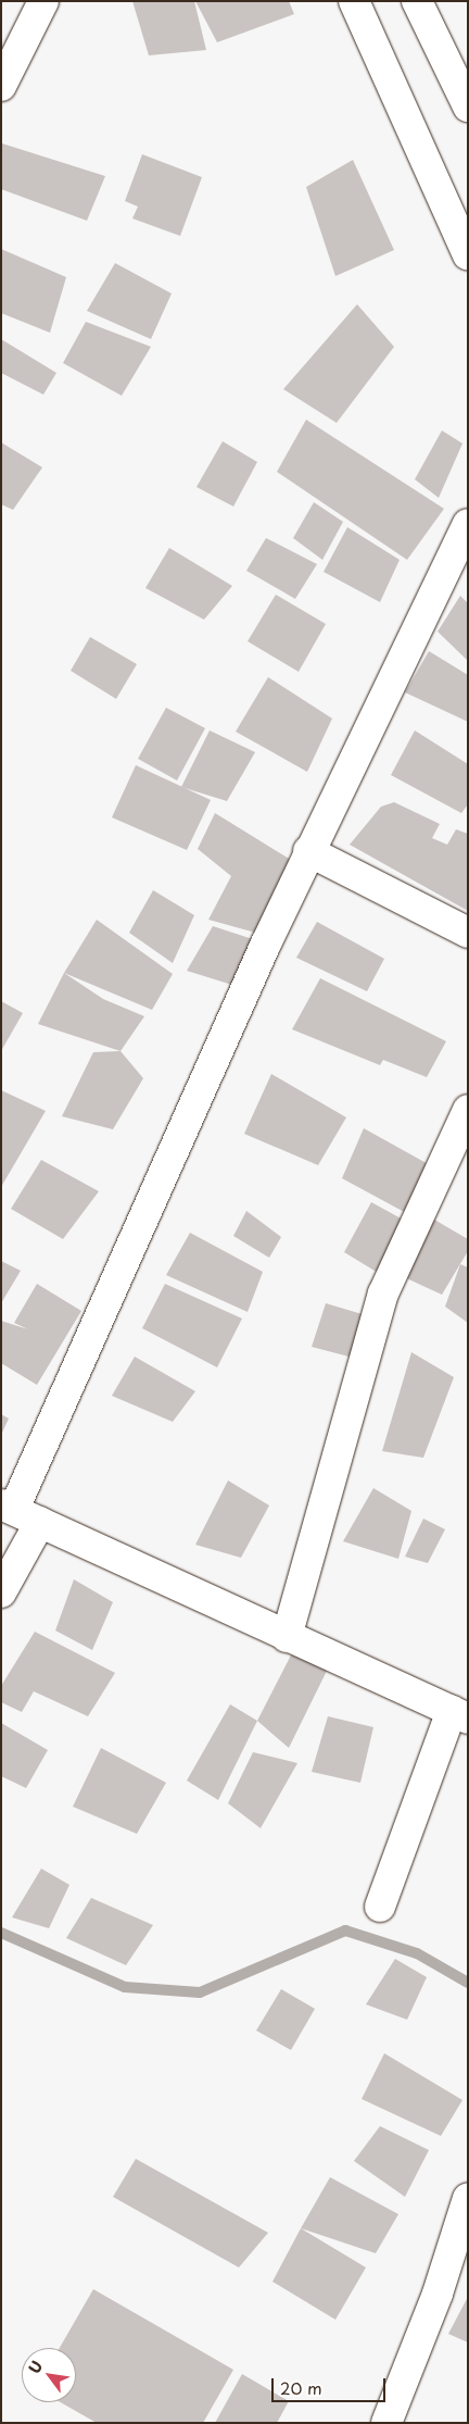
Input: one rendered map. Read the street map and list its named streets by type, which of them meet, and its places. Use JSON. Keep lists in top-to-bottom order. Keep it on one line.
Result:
{"scale_bar":"20 m","north":"top left"}
